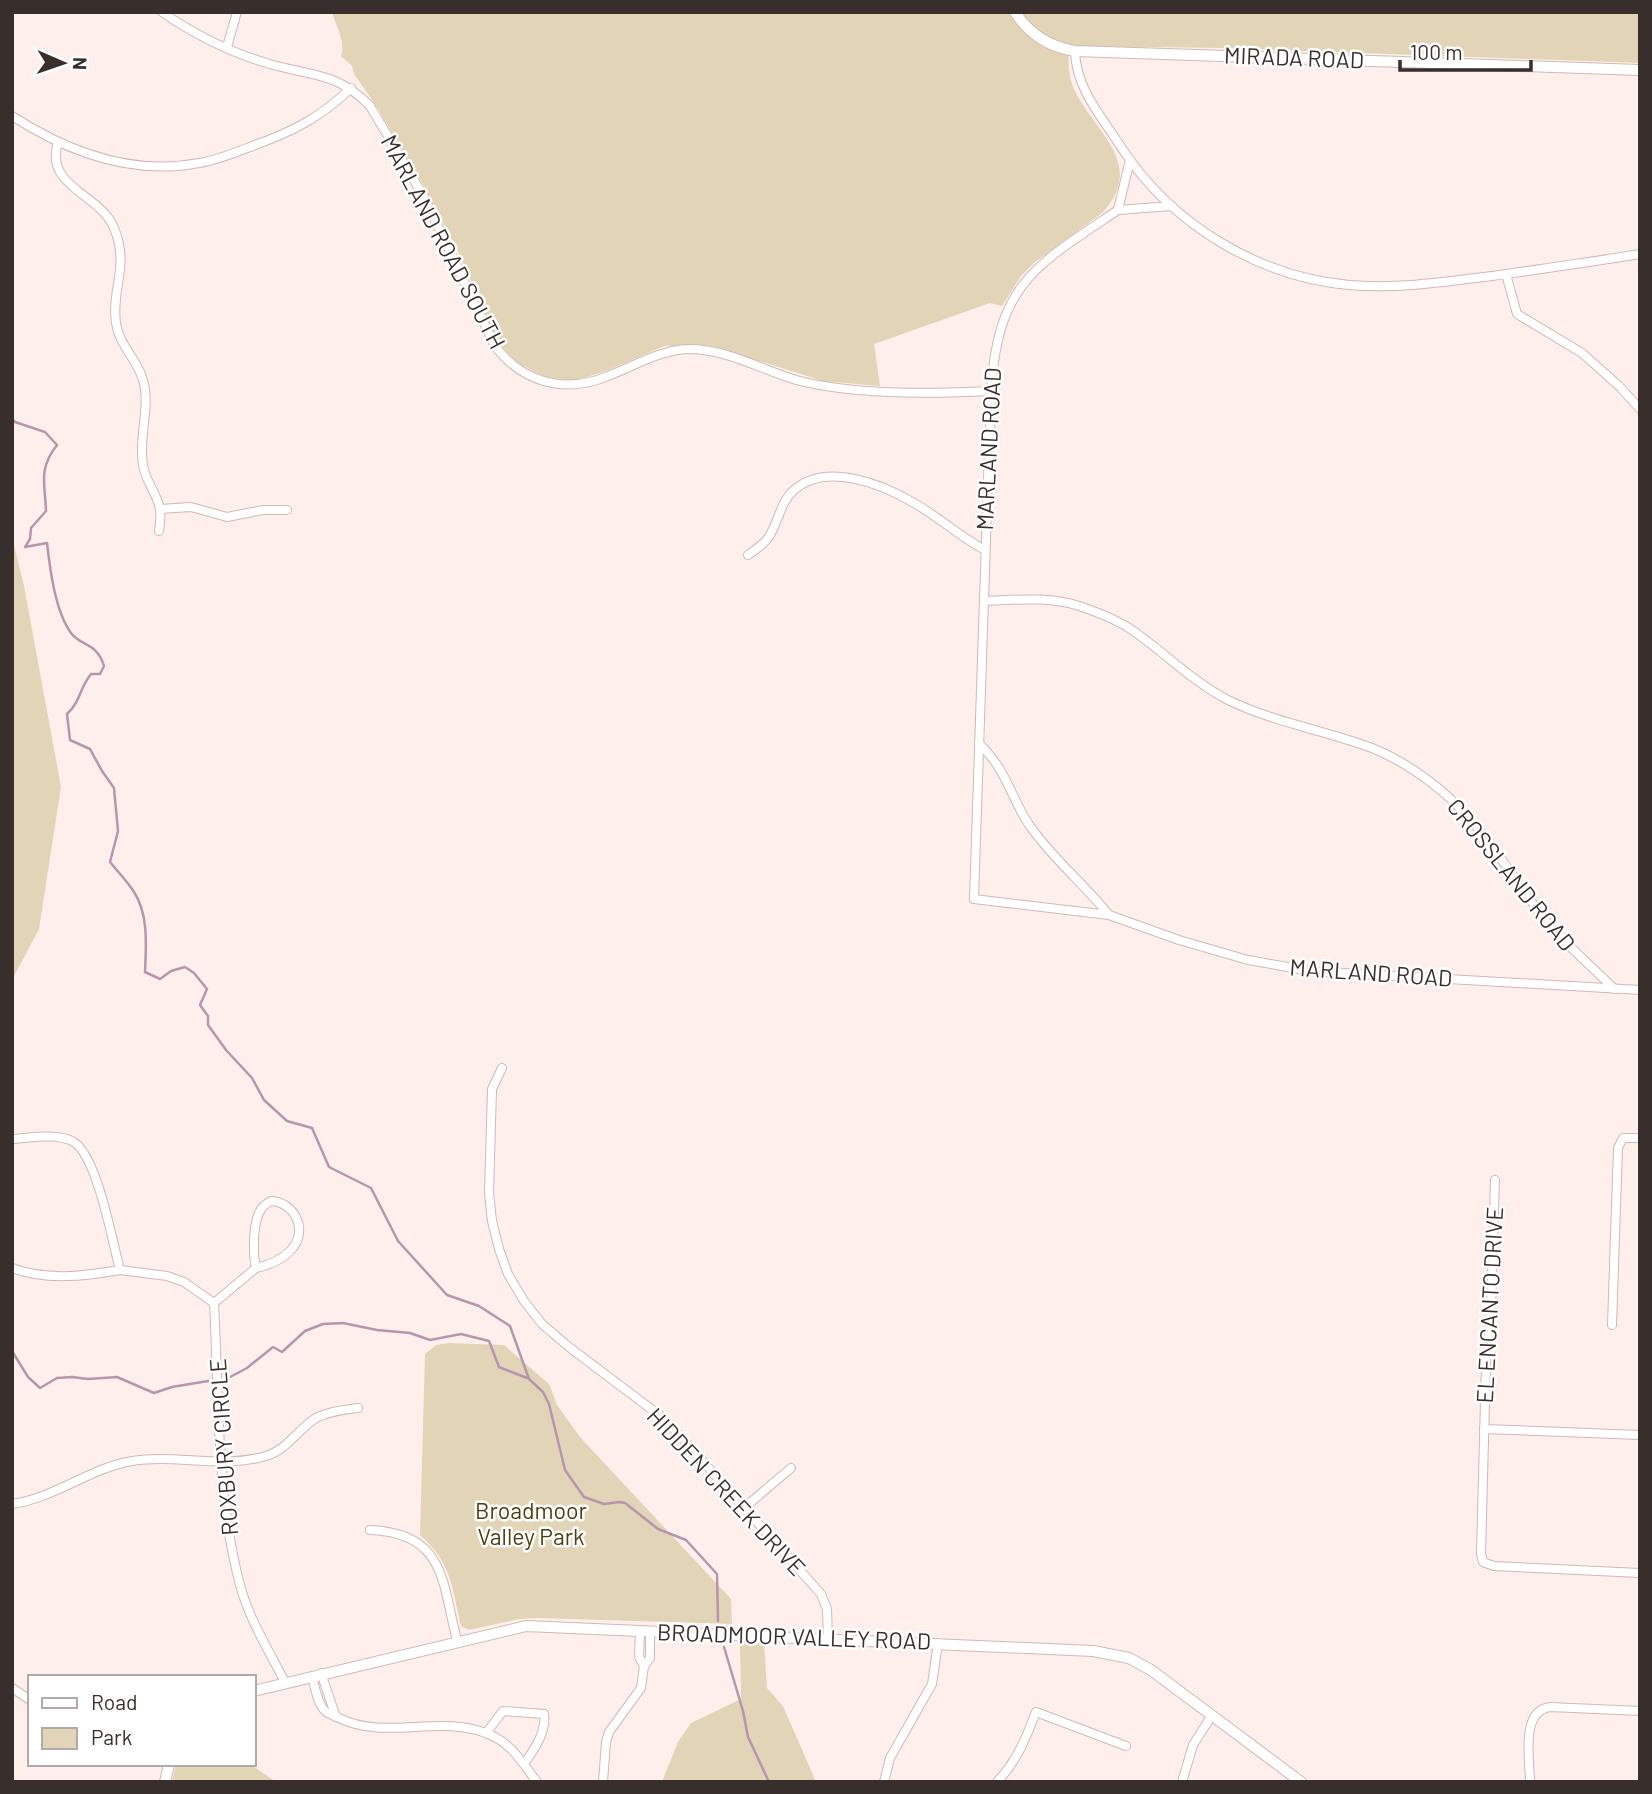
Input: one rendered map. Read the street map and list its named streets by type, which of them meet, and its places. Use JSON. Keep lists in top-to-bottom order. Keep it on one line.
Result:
{"streets":{"street":["MIRADA ROAD","MARLAND ROAD SOUTH","MARLAND ROAD","CROSSLAND ROAD","EL ENCANTO DRIVE","ROXBURY CIRCLE","HIDDEN CREEK DRIVE","BROADMOOR VALLEY ROAD"]},"crossings":[["MARLAND ROAD SOUTH","MARLAND ROAD"],["MARLAND ROAD","CROSSLAND ROAD"],["ROXBURY CIRCLE","BROADMOOR VALLEY ROAD"],["HIDDEN CREEK DRIVE","BROADMOOR VALLEY ROAD"]],"parks":["Broadmoor Valley Park"],"legend":["Road","Park"],"scale_bar":"100 m","north":"right"}
